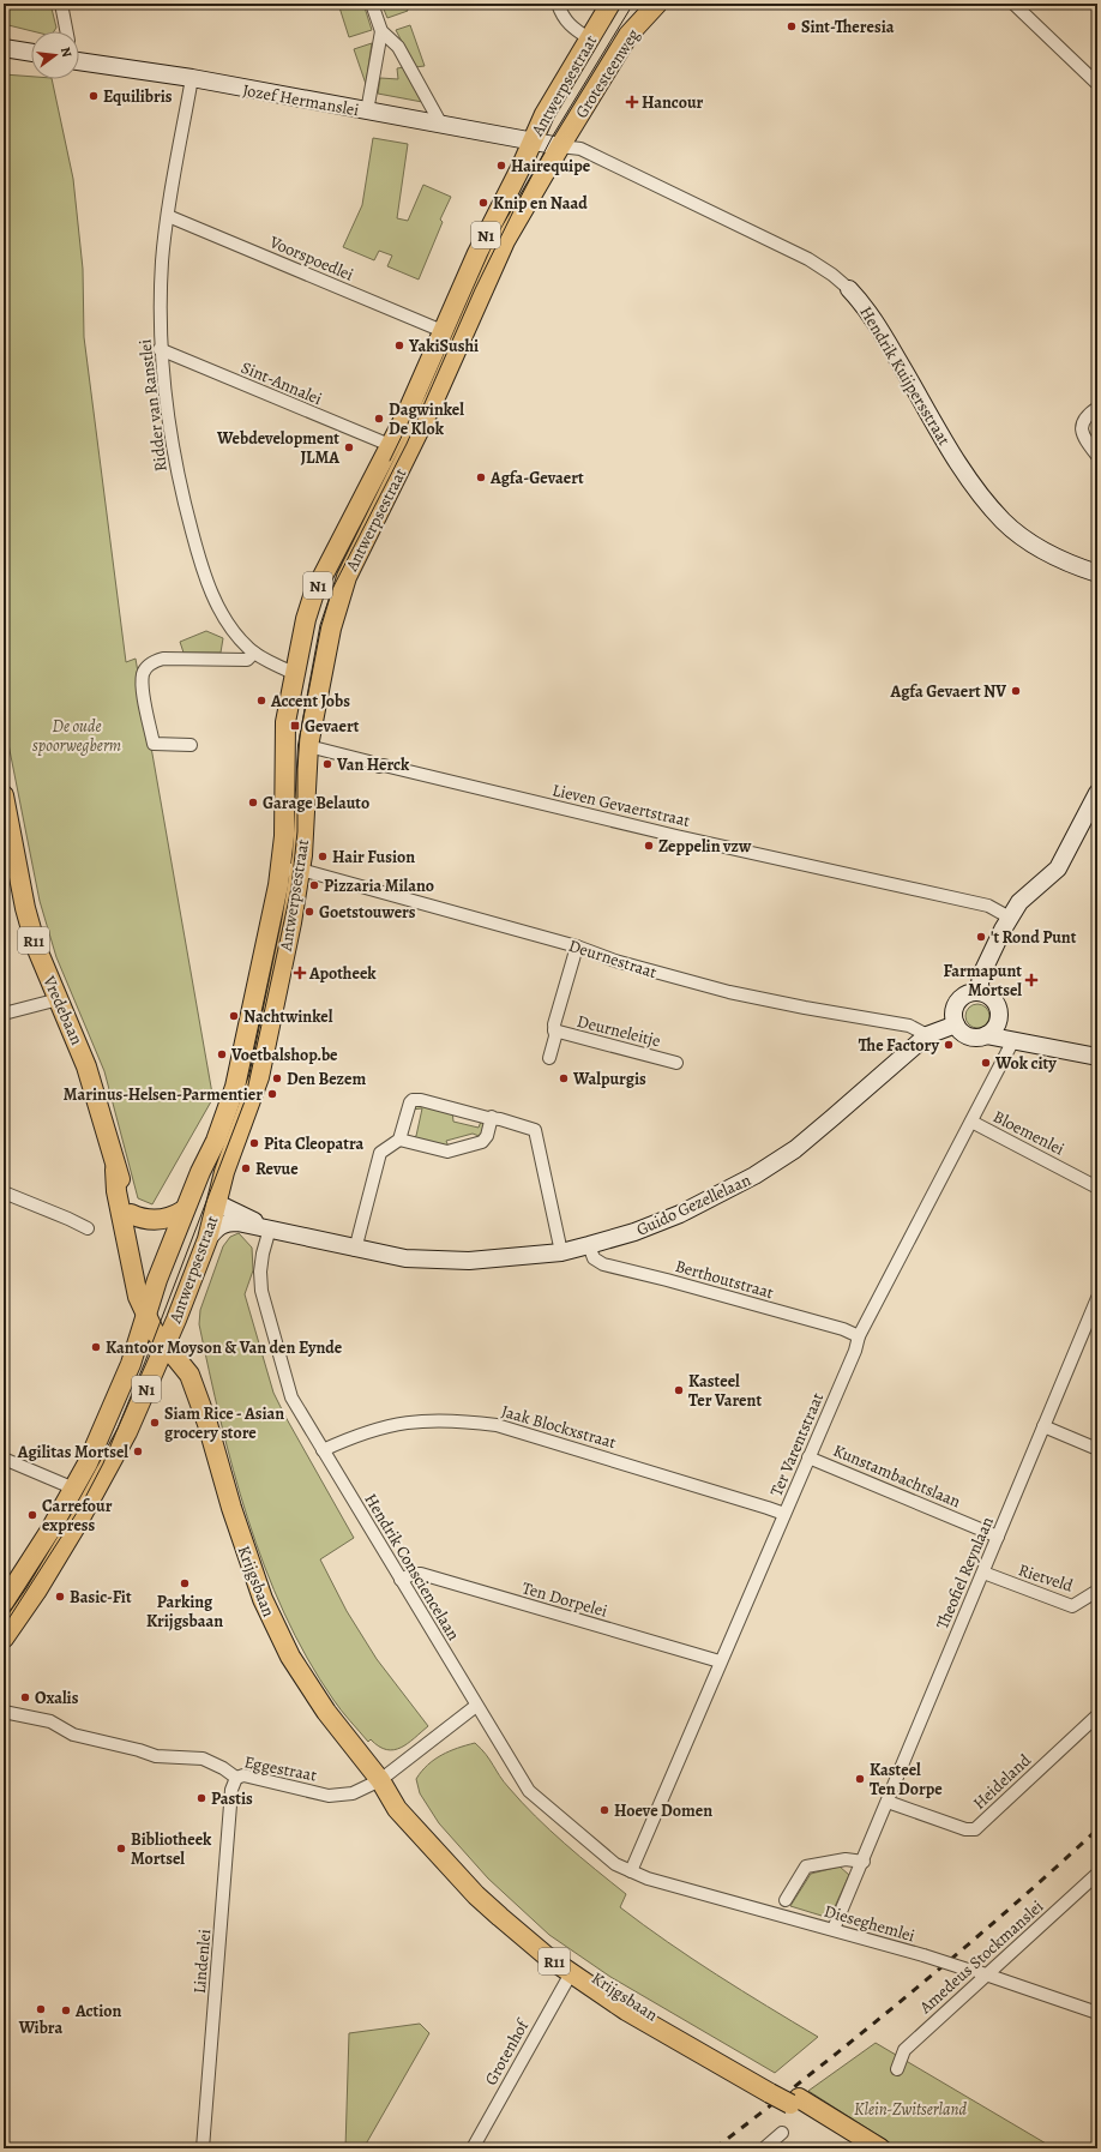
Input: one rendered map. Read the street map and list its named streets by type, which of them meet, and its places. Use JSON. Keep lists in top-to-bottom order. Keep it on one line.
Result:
{"streets":{"main road":["Grotesteenweg","Antwerpsestraat","N1","R11","Vredebaan","Krijgsbaan"],"street":["Jozef Hermanslei","Voorspoedlei","Hendrik Kuijpersstraat","Sint-Annalei","Ridder van Ranstlei","Lieven Gevaertstraat","Deurnestraat","Deurneleitje","Bloemenlei","Guido Gezellelaan","Berthoutstraat","Jaak Blockxstraat","Ter Varentstraat","Kunstambachtslaan","Hendrik Consciencelaan","Theofiel Reynlaan","Rietveld","Ten Dorpelei","Eggestraat","Heideland","Dieseghemlei","Amedeus Stockmanslei","Lindenlei","Grotenhof"]},"crossings":[["Grotesteenweg","Antwerpsestraat"],["Grotesteenweg","Hendrik Kuijpersstraat"],["Antwerpsestraat","Jozef Hermanslei"],["Antwerpsestraat","Voorspoedlei"],["Antwerpsestraat","Hendrik Kuijpersstraat"],["Antwerpsestraat","Sint-Annalei"],["Antwerpsestraat","Ridder van Ranstlei"],["Antwerpsestraat","Lieven Gevaertstraat"],["Antwerpsestraat","Deurnestraat"],["Antwerpsestraat","Vredebaan"],["Antwerpsestraat","Guido Gezellelaan"],["Antwerpsestraat","Krijgsbaan"],["Jozef Hermanslei","Ridder van Ranstlei"],["Voorspoedlei","Ridder van Ranstlei"],["Sint-Annalei","Ridder van Ranstlei"],["Deurnestraat","Deurneleitje"],["Deurnestraat","Guido Gezellelaan"],["Vredebaan","Krijgsbaan"],["Bloemenlei","Ter Varentstraat"],["Guido Gezellelaan","Berthoutstraat"],["Guido Gezellelaan","Hendrik Consciencelaan"],["Berthoutstraat","Ter Varentstraat"],["Jaak Blockxstraat","Ter Varentstraat"],["Jaak Blockxstraat","Hendrik Consciencelaan"],["Ter Varentstraat","Kunstambachtslaan"],["Ter Varentstraat","Hendrik Consciencelaan"],["Ter Varentstraat","Ten Dorpelei"],["Ter Varentstraat","Dieseghemlei"],["Kunstambachtslaan","Theofiel Reynlaan"],["Hendrik Consciencelaan","Ten Dorpelei"],["Hendrik Consciencelaan","Eggestraat"],["Hendrik Consciencelaan","Dieseghemlei"],["Theofiel Reynlaan","Rietveld"],["Theofiel Reynlaan","Heideland"],["Theofiel Reynlaan","Dieseghemlei"],["Krijgsbaan","Eggestraat"],["Krijgsbaan","Grotenhof"],["Eggestraat","Lindenlei"],["Dieseghemlei","Amedeus Stockmanslei"]],"parks":["De oude spoorwegberm","Klein-Zwitserland"],"places":{"other":["Sint-Theresia","Equilibris","Hairequipe","Knip en Naad","YakiSushi","Dagwinkel De Klok","Webdevelopment JLMA","Agfa-Gevaert","Agfa Gevaert NV","Accent Jobs","Van Herck","Garage Belauto","Zeppelin vzw","Hair Fusion","Pizzaria Milano","Goetstouwers","'t Rond Punt","Nachtwinkel","The Factory","Voetbalshop.be","Wok city","Den Bezem","Walpurgis","Marinus-Helsen-Parmentier","Pita Cleopatra","Revue","Kantoor Moyson & Van den Eynde","Kasteel Ter Varent","Siam Rice - Asian grocery store","Agilitas Mortsel","Carrefour express","Parking Krijgsbaan","Basic-Fit","Oxalis","Kasteel Ten Dorpe","Pastis","Hoeve Domen","Bibliotheek Mortsel","Wibra","Action"],"health":["Hancour","Apotheek","Farmapunt Mortsel"],"transit":["Gevaert"]},"north":"right"}
